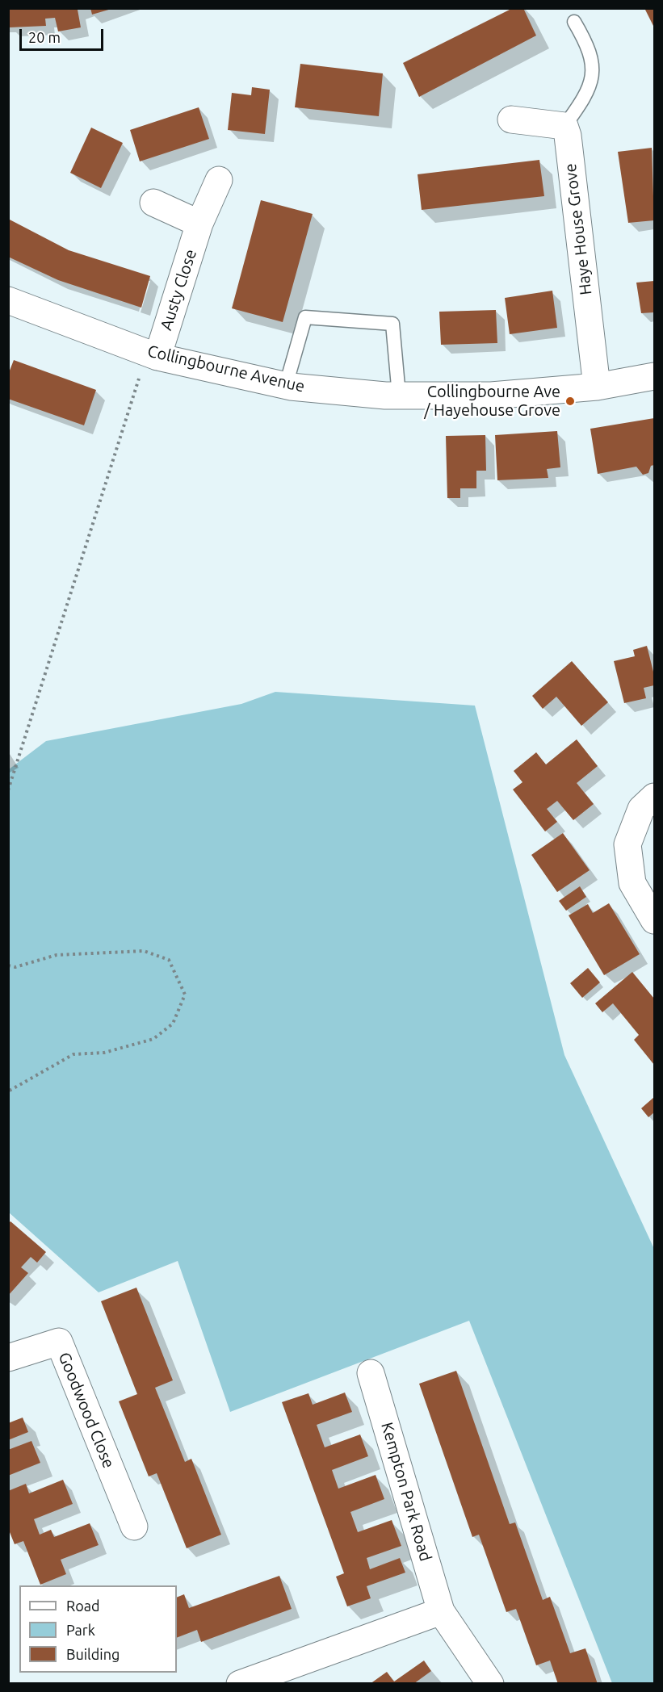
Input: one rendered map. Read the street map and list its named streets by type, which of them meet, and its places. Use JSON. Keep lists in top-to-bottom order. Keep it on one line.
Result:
{"streets":{"street":["Haye House Grove","Austy Close","Collingbourne Avenue","Goodwood Close","Kempton Park Road"]},"crossings":[["Haye House Grove","Collingbourne Avenue"],["Austy Close","Collingbourne Avenue"]],"places":["Collingbourne Ave / Hayehouse Grove"],"legend":["Road","Park","Building"],"scale_bar":"20 m"}
